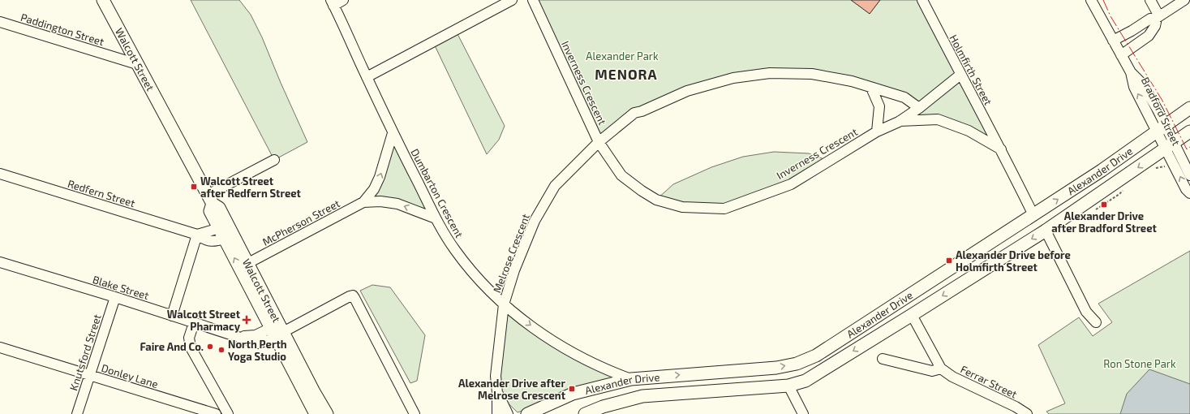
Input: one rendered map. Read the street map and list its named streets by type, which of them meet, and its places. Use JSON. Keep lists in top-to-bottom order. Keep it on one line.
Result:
{"streets":{"main road":["Walcott Street","Alexander Drive"],"street":["Paddington Street","Holmfirth Street","Inverness Crescent","Bradford Street","Redfern Street","Dumbarton Crescent","McPherson Street","Melrose Crescent","Blake Street","Knutsford Street","Donley Lane","Ferrar Street"]},"crossings":[["Paddington Street","Walcott Street"],["Walcott Street","Redfern Street"],["Walcott Street","McPherson Street"],["Walcott Street","Blake Street"],["Holmfirth Street","Inverness Crescent"],["Holmfirth Street","Alexander Drive"],["Inverness Crescent","Melrose Crescent"],["Bradford Street","Alexander Drive"],["Alexander Drive","Dumbarton Crescent"],["Alexander Drive","Ferrar Street"],["Dumbarton Crescent","McPherson Street"],["Dumbarton Crescent","Melrose Crescent"],["Blake Street","Knutsford Street"],["Knutsford Street","Donley Lane"]],"districts":["MENORA"],"parks":["Alexander Park","Ron Stone Park"],"places":{"transit":["Walcott Street after Redfern Street","Alexander Drive after Bradford Street","Alexander Drive before Holmfirth Street","Alexander Drive after Melrose Crescent"],"health":["Walcott Street Pharmacy"],"other":["Faire And Co.","North Perth Yoga Studio"]}}
